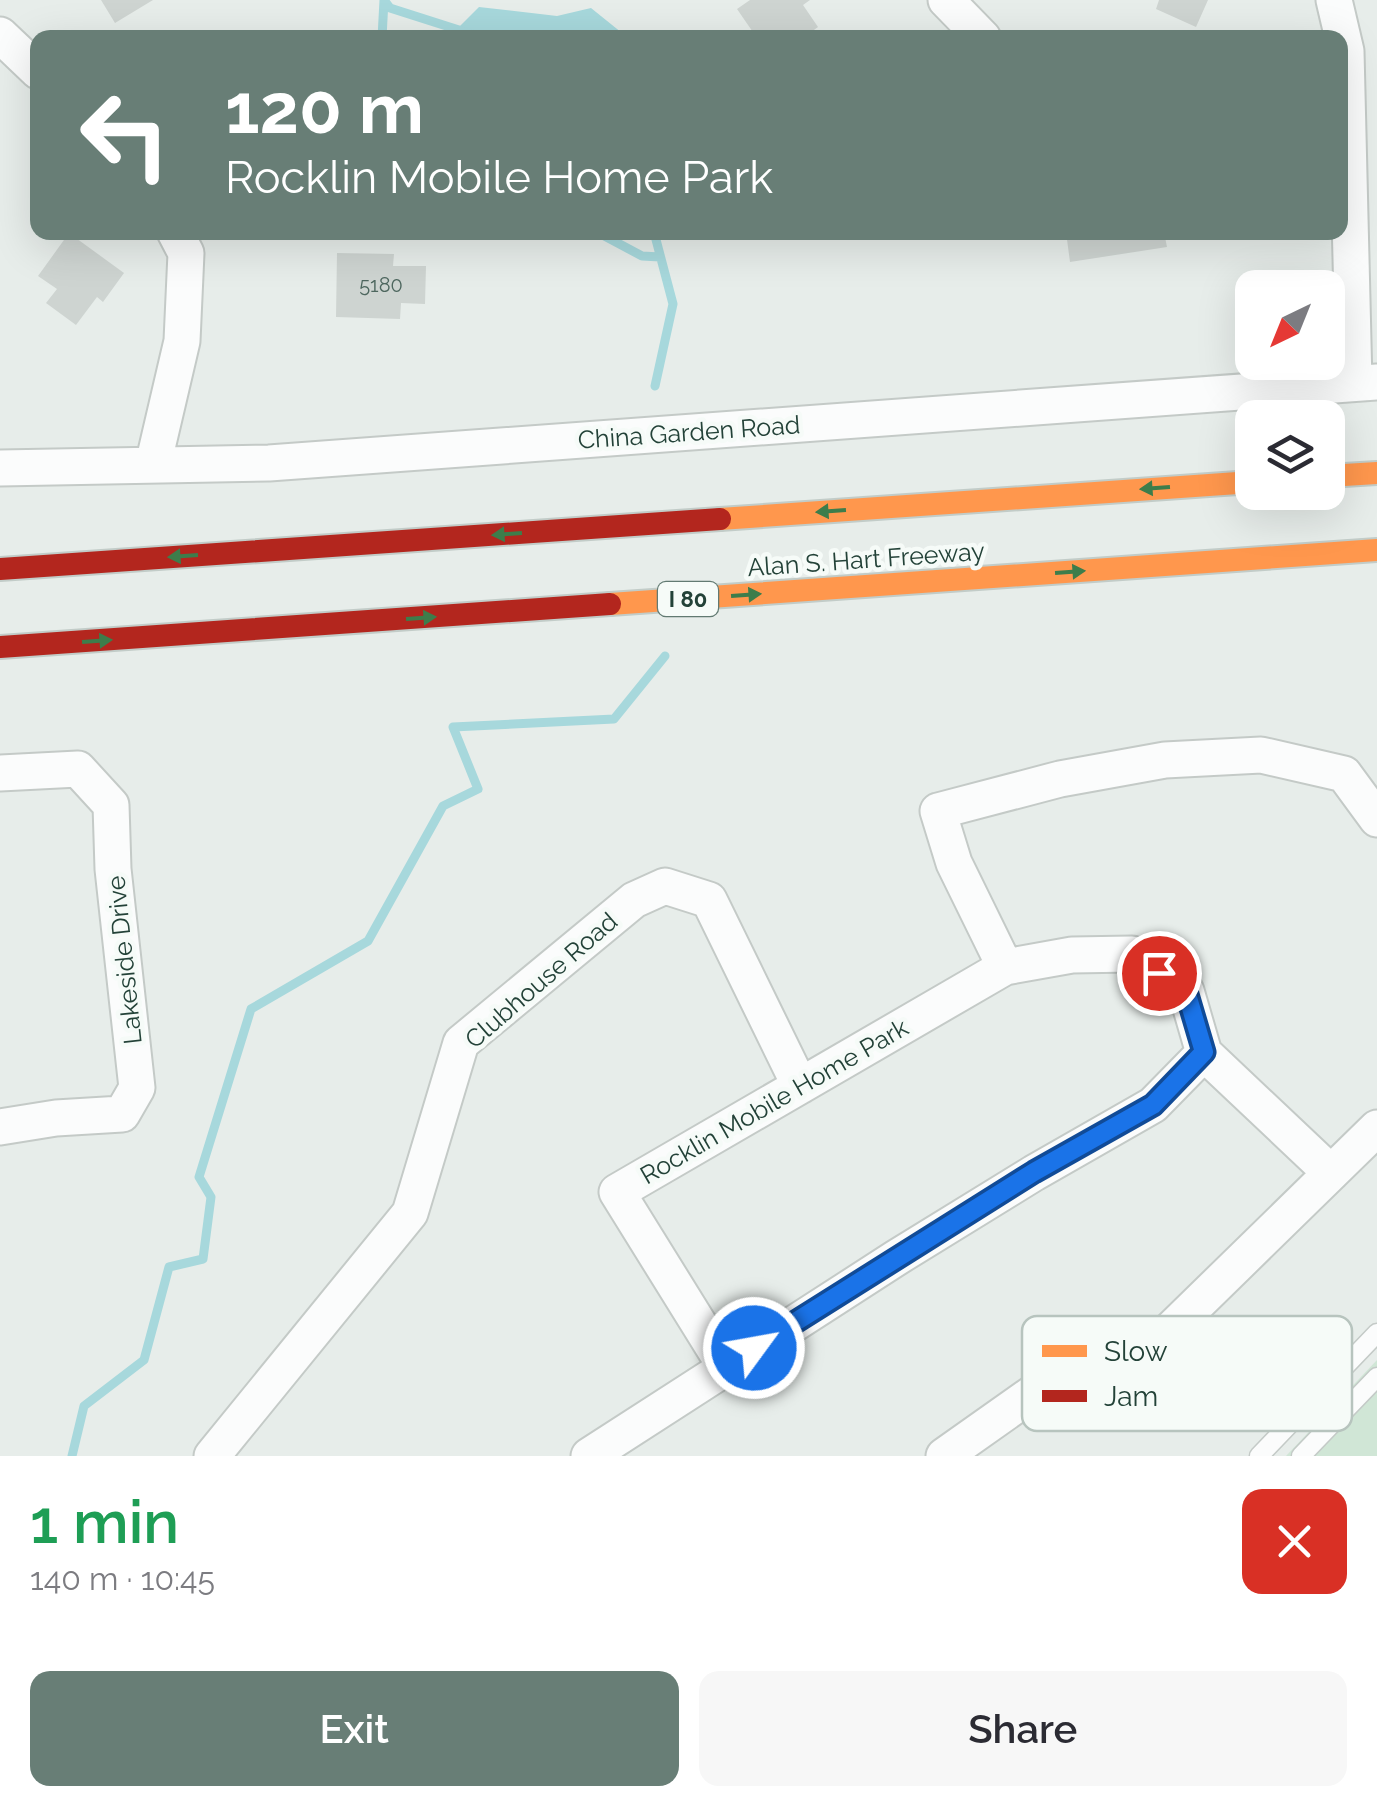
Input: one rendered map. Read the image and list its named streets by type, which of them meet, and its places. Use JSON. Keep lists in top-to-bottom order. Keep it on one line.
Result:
{"streets":{"highway":["Alan S. Hart Freeway","I 80"],"street":["China Garden Road","Lakeside Drive","Clubhouse Road","Rocklin Mobile Home Park"]},"crossings":[["Clubhouse Road","Rocklin Mobile Home Park"]],"house_numbers":["5180"],"legend":["Slow","Jam"],"north":"bottom left","page":{"turn":["120 m","Rocklin Mobile Home Park"],"heading":["1 min","140 m · 10:45"],"buttons":["Exit","Share"]}}
